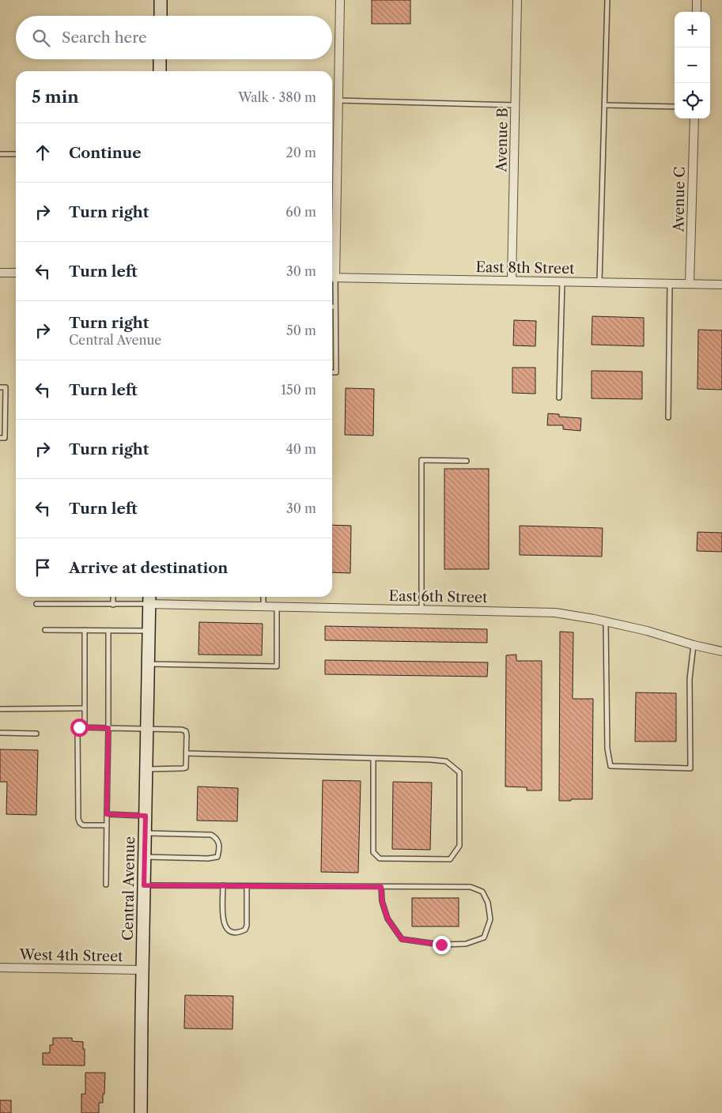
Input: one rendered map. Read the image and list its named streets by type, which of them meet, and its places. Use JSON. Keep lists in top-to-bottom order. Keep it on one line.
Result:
{"streets":{"street":["Avenue B","Avenue C","East 8th Street","East 6th Street","Central Avenue","West 4th Street"]},"crossings":[["Avenue B","East 8th Street"],["Avenue C","East 8th Street"],["East 6th Street","Central Avenue"],["Central Avenue","West 4th Street"]],"page":{"map_buttons":["+","−"],"search":"Search here","heading":["5 min","Walk · 380 m"],"list":[["Continue","20 m"],["Turn right","60 m"],["Turn left","30 m"],["Turn right","Central Avenue","50 m"],["Turn left","150 m"],["Turn right","40 m"],["Turn left","30 m"],"Arrive at destination"]}}
